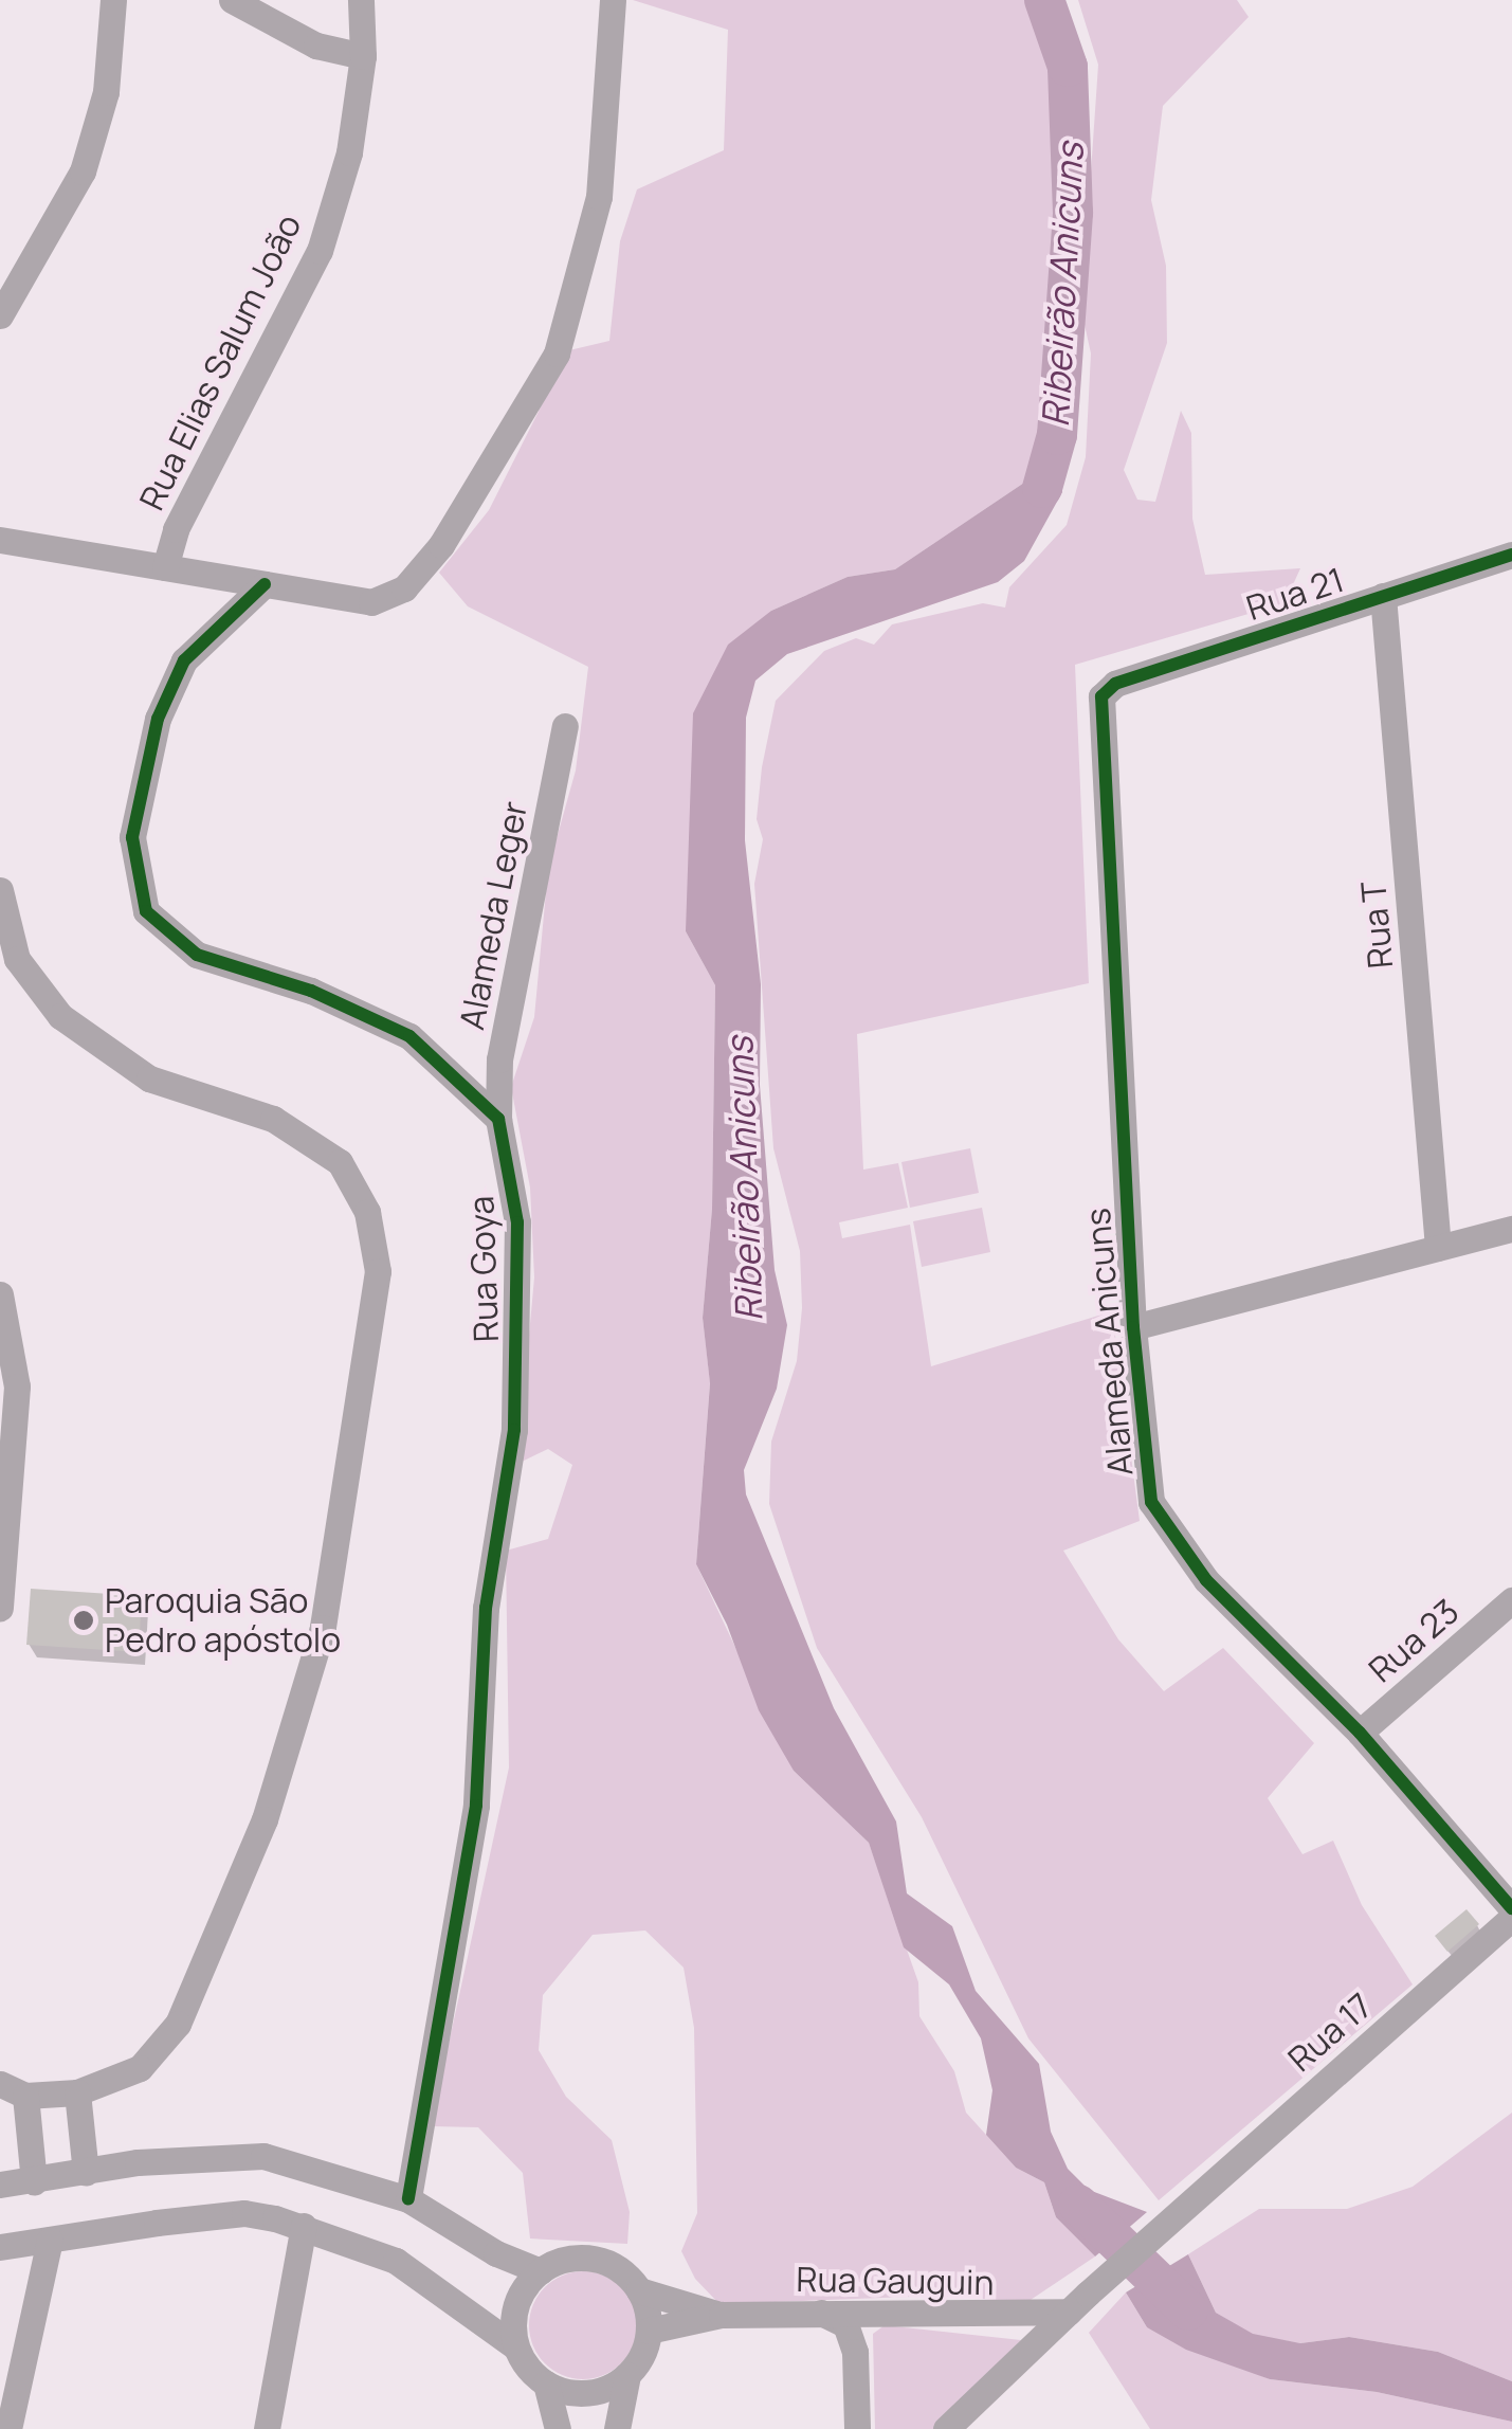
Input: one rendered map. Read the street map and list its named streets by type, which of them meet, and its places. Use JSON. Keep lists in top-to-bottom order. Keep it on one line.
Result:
{"streets":{"street":["Rua Elias Salum João","Rua 21","Alameda Leger","Rua T","Rua Goya","Alameda Anicuns","Rua 23","Rua 17","Rua Gauguin"]},"crossings":[["Rua 21","Rua T"],["Rua 21","Alameda Anicuns"],["Alameda Leger","Rua Goya"],["Alameda Anicuns","Rua 23"],["Rua 17","Rua Gauguin"]],"water":["Ribeirão Anicuns"],"places":["Paroquia São Pedro apóstolo"]}
